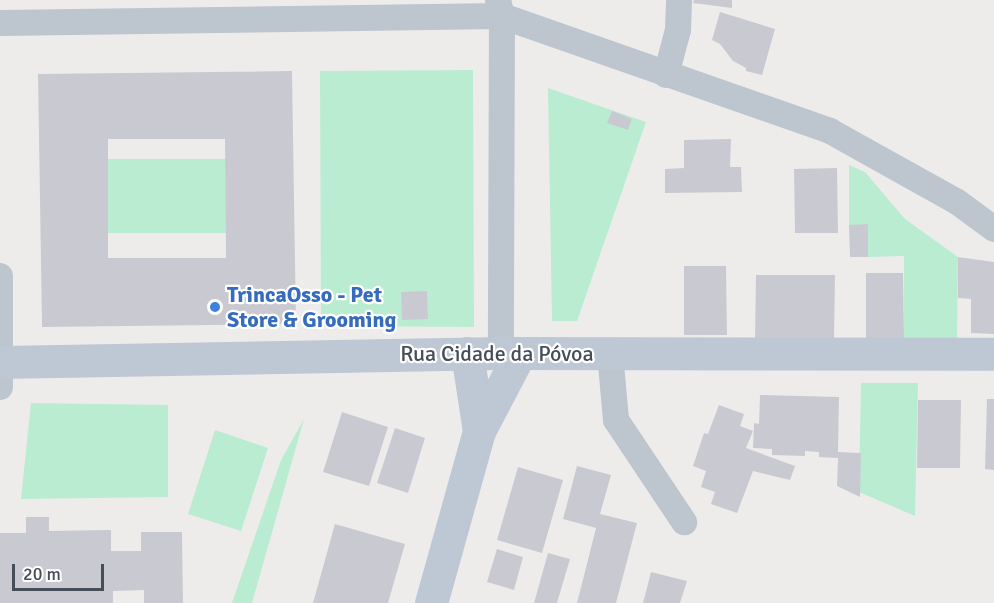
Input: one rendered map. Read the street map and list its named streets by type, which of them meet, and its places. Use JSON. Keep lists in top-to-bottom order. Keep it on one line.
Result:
{"streets":{"street":["Rua Cidade da Póvoa"]},"places":["TrincaOsso - Pet Store & Grooming"],"scale_bar":"20 m"}
